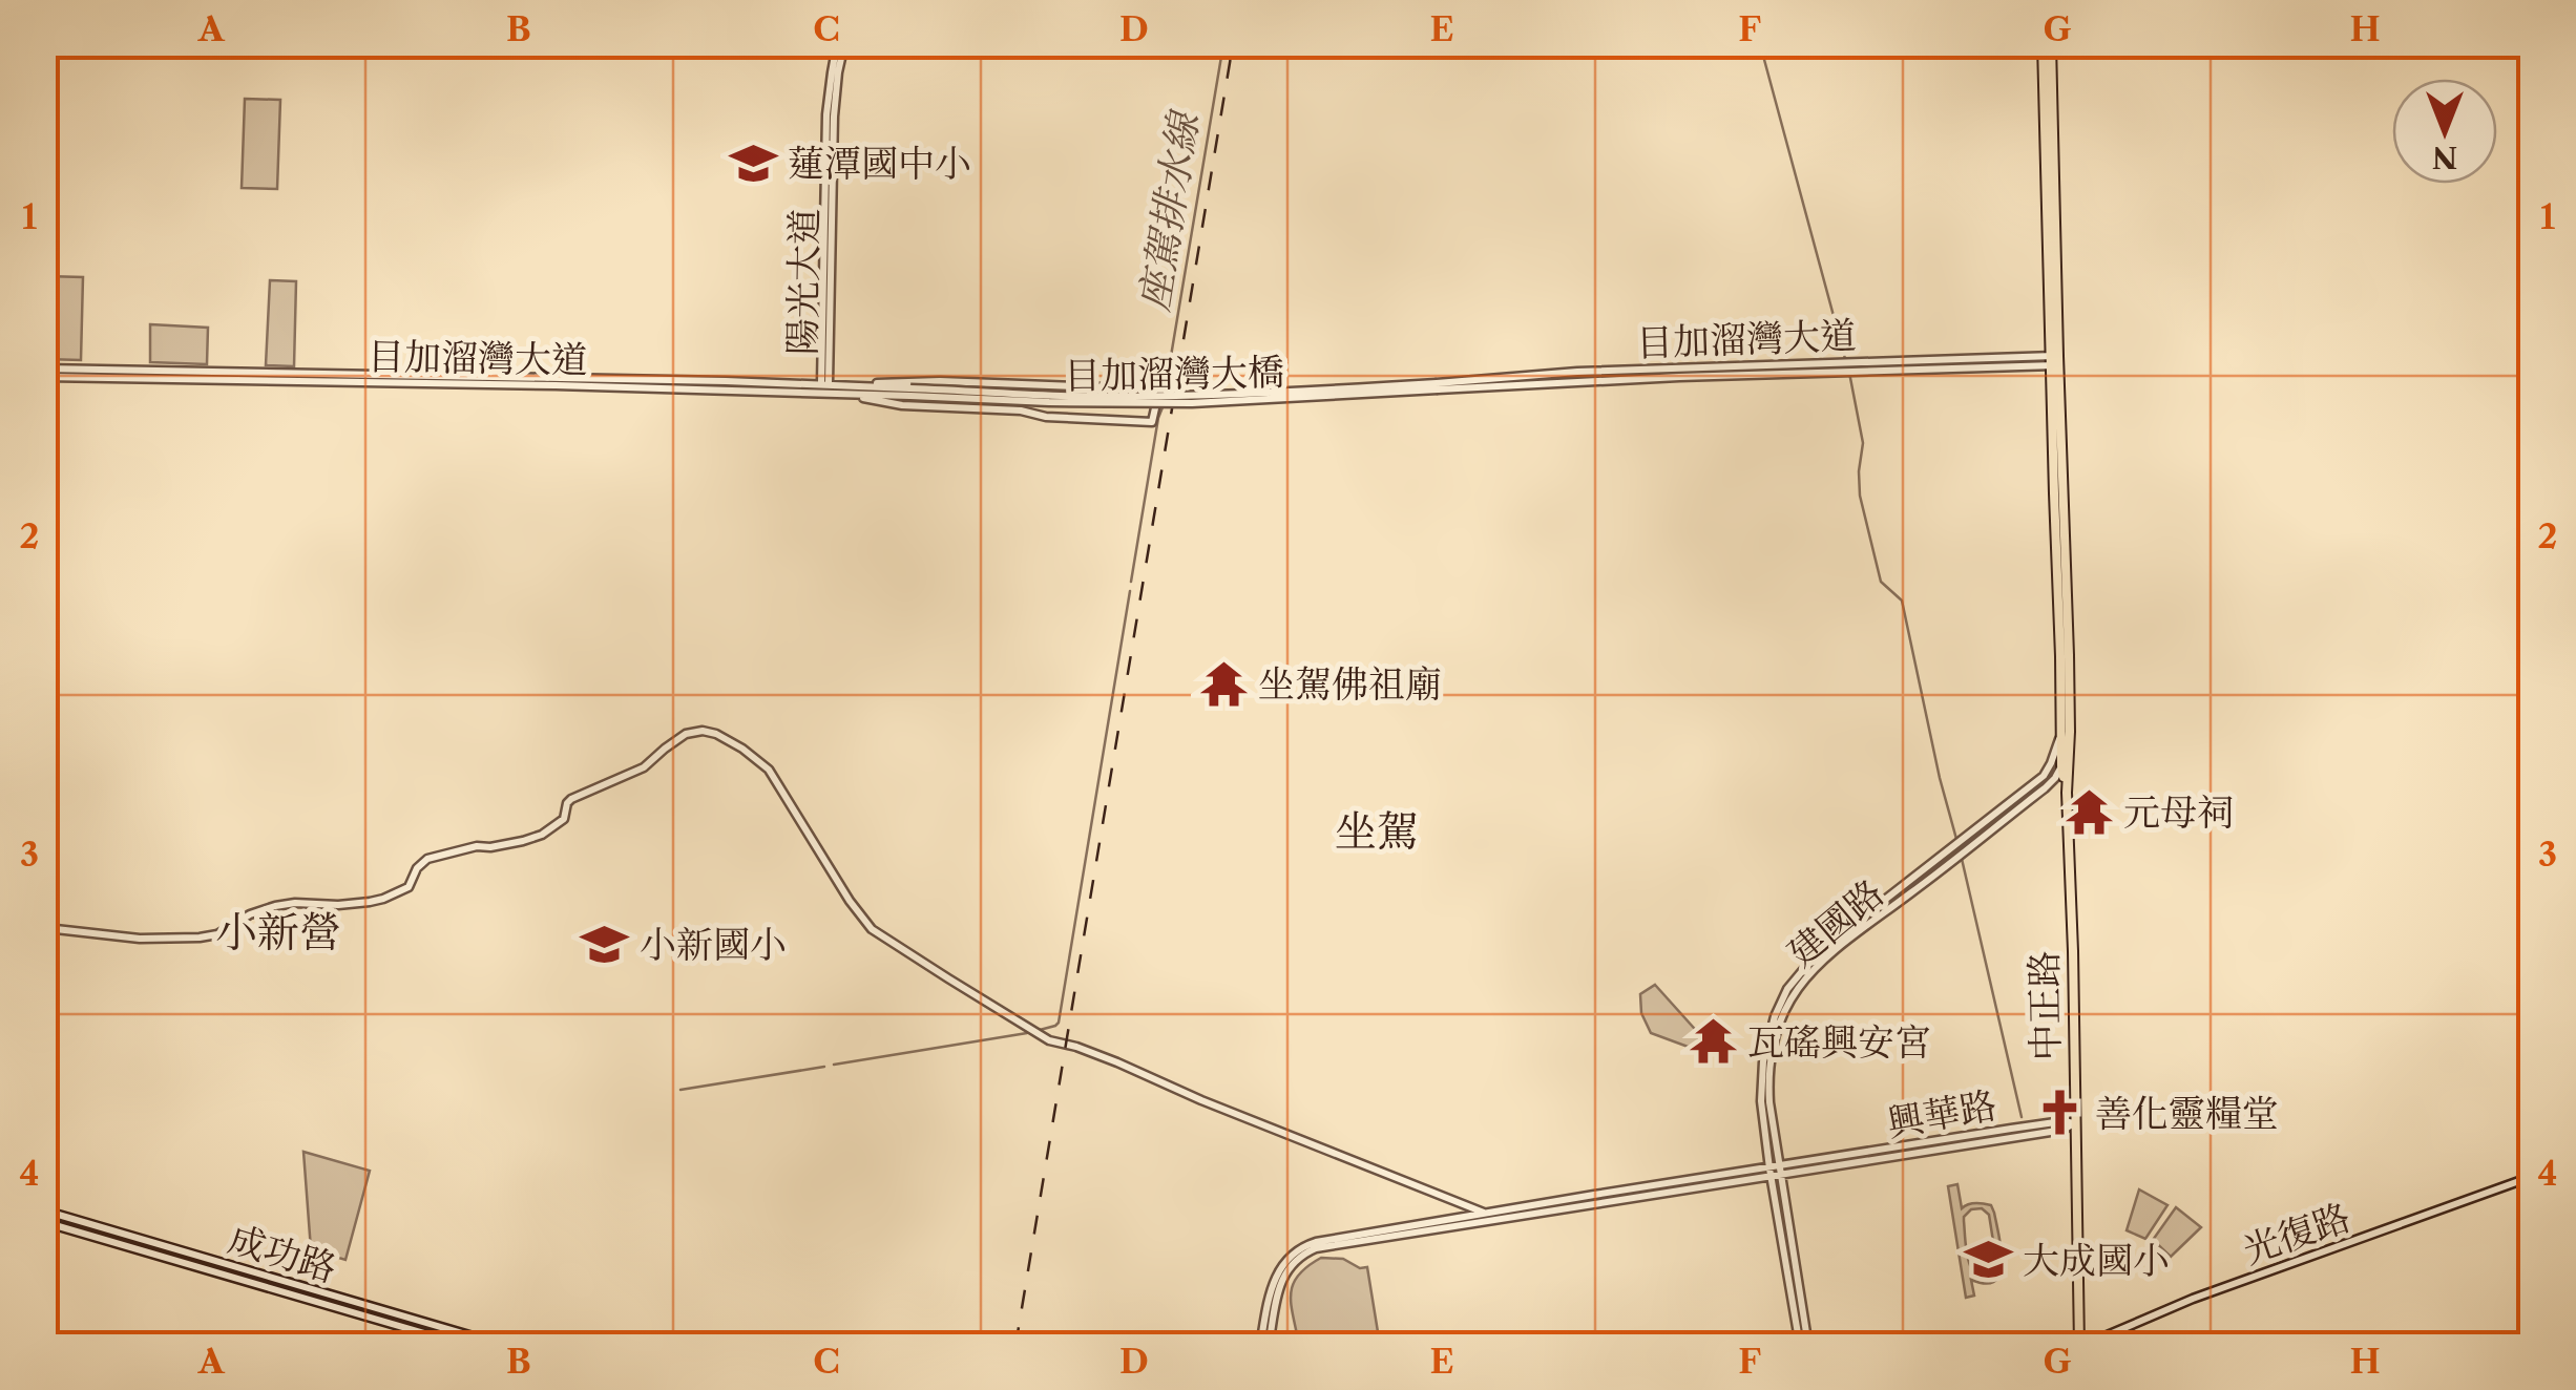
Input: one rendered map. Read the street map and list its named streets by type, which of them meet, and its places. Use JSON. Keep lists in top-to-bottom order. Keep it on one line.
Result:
{"streets":{"main road":["中正路"],"street":["陽光大道","目加溜灣大道","目加溜灣大橋","建國路","興華路","光復路","成功路"]},"crossings":[["陽光大道","目加溜灣大道"],["目加溜灣大道","目加溜灣大橋"],["目加溜灣大道","中正路"],["建國路","中正路"],["建國路","興華路"],["中正路","興華路"],["中正路","光復路"]],"districts":["坐駕","小新營"],"water":["座駕排水線"],"places":{"school or university":["蓮潭國中小","小新國小","大成國小"],"temple":["坐駕佛祖廟","元母祠","瓦磘興安宮"],"church":["善化靈糧堂"]},"north":"bottom","grid":{"columns":["A","B","C","D","E","F","G","H"],"rows":["1","2","3","4"]}}
